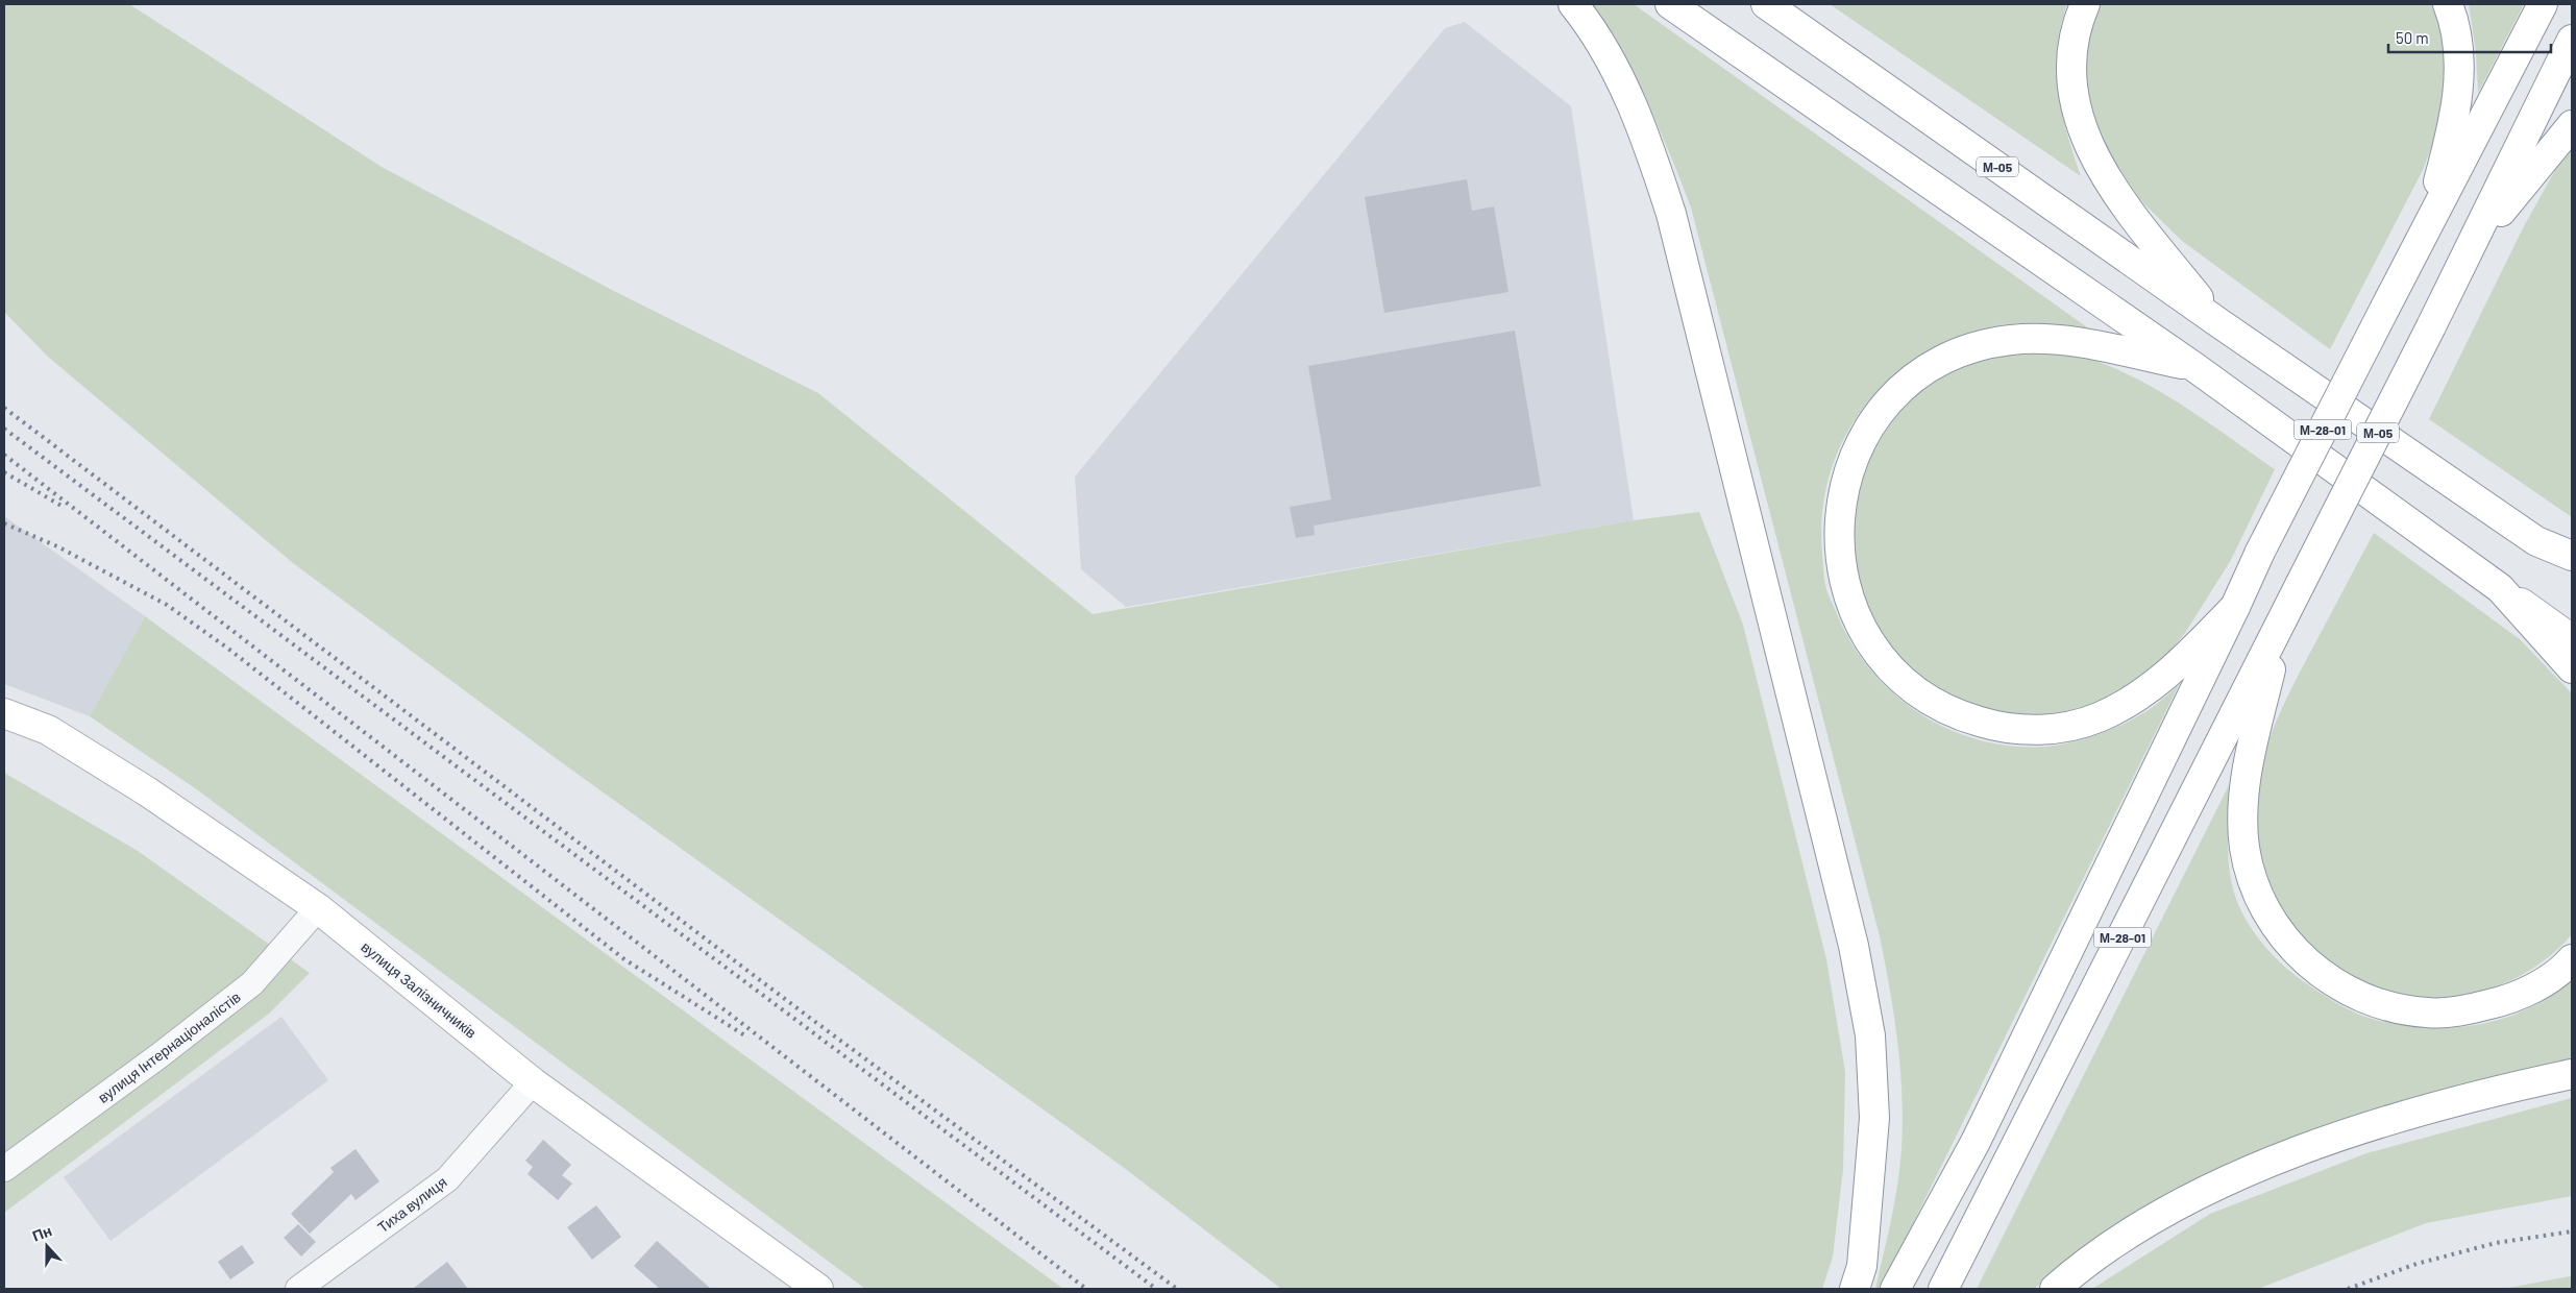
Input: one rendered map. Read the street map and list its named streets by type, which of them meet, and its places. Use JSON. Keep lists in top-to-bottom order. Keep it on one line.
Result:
{"streets":{"main road":["М-05","М-28-01","вулиця Залізничників"],"street":["вулиця Інтернаціоналістів","Тиха вулиця"]},"crossings":[["вулиця Залізничників","вулиця Інтернаціоналістів"],["вулиця Залізничників","Тиха вулиця"]],"scale_bar":"50 m","north":"top"}
